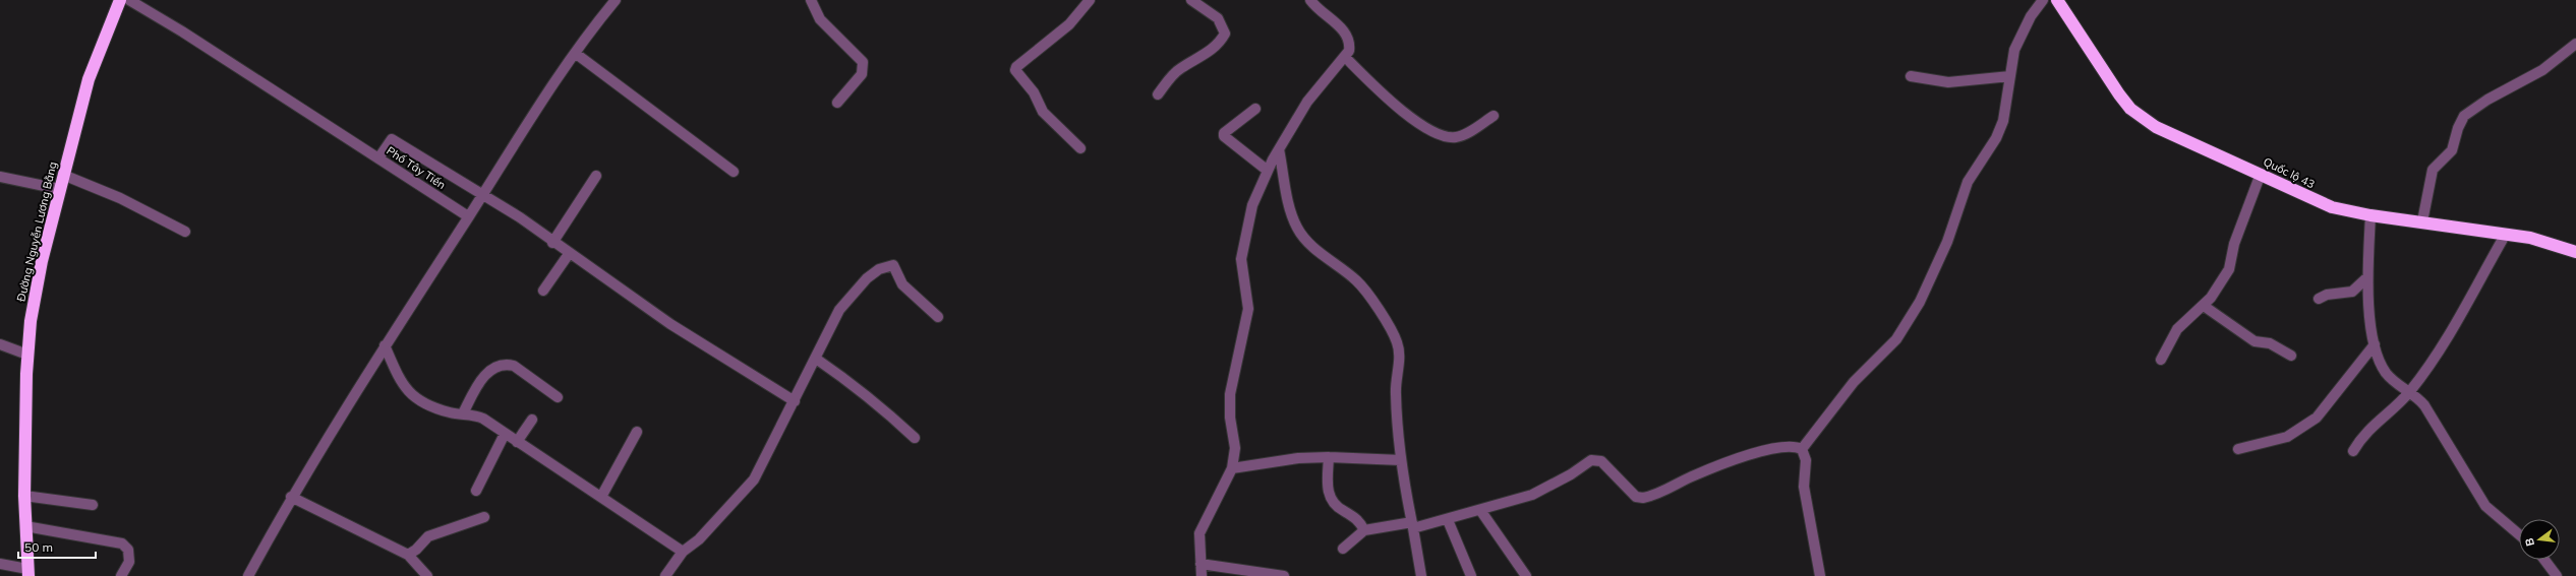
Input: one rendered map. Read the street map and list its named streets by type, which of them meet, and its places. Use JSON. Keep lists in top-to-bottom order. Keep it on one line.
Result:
{"streets":{"highway":["Quốc lộ 43","Đường Nguyễn Lương Bằng"],"street":["Phố Tây Tiến"]},"scale_bar":"50 m","north":"left"}
